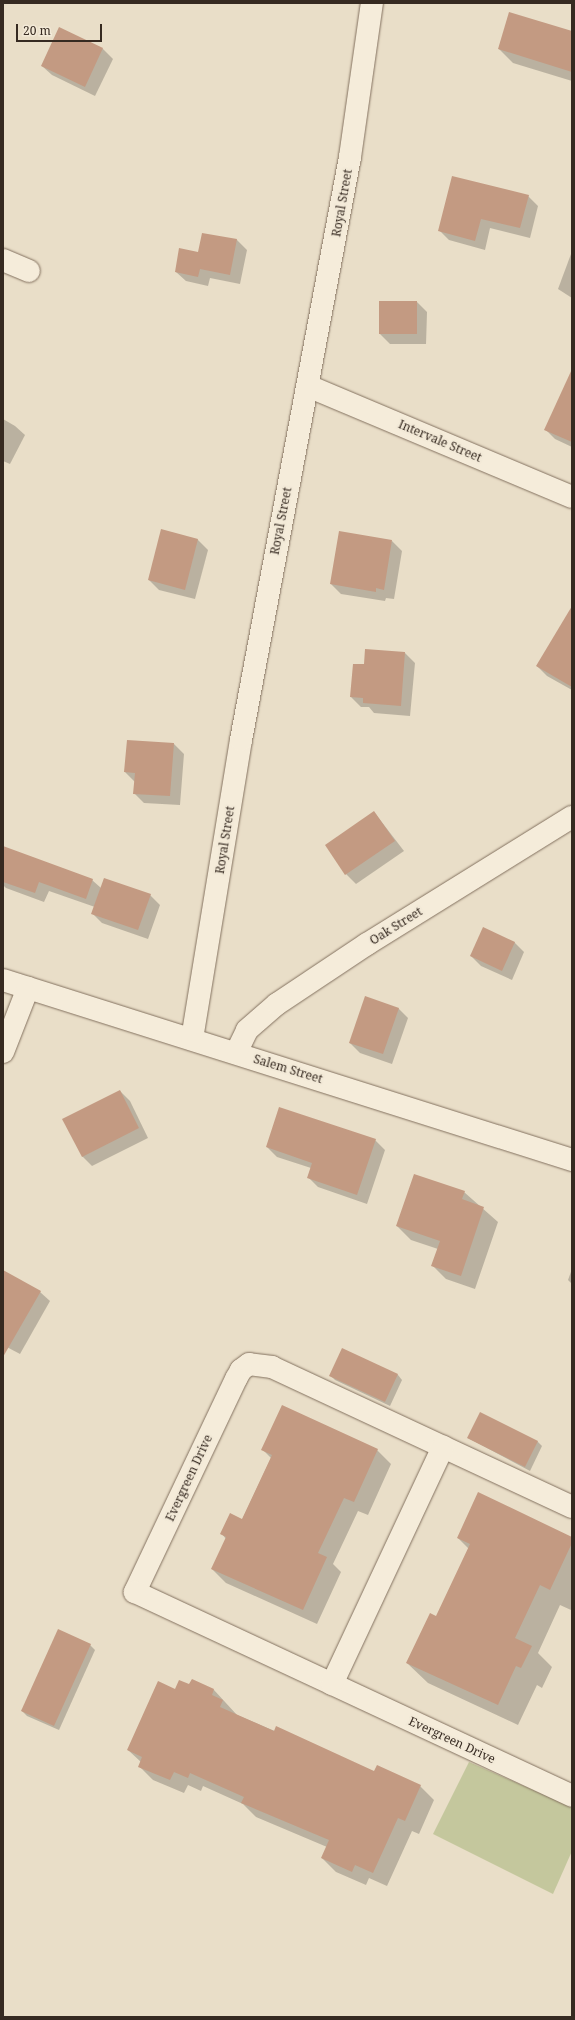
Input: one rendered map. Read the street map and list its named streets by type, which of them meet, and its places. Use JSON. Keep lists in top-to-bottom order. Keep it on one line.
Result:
{"streets":{"street":["Royal Street","Intervale Street","Oak Street","Salem Street","Evergreen Drive"]},"crossings":[["Royal Street","Intervale Street"],["Royal Street","Salem Street"],["Oak Street","Salem Street"]],"scale_bar":"20 m"}
